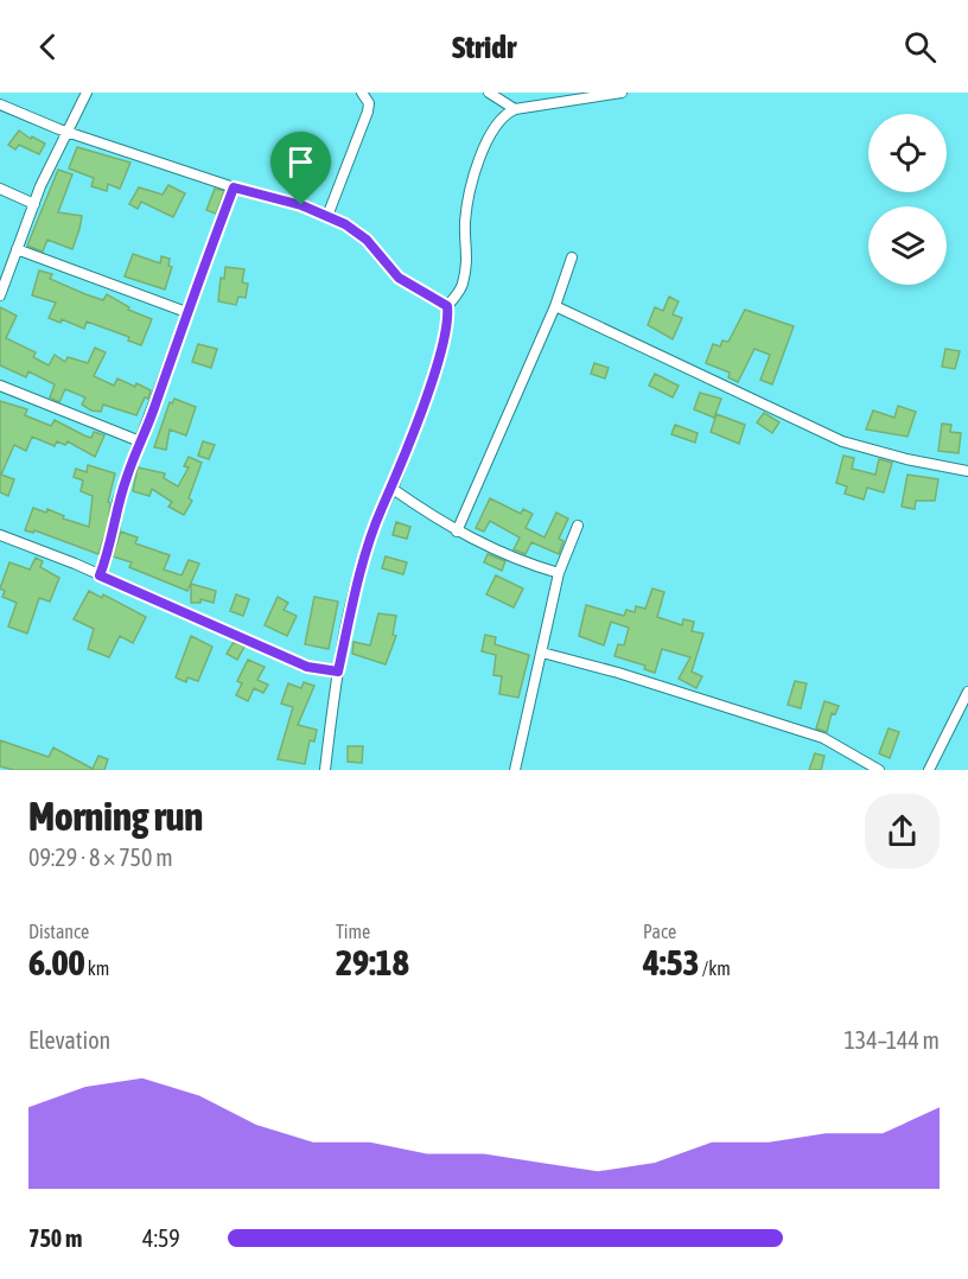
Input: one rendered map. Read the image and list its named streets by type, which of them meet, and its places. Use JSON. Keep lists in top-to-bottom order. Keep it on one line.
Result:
{"page":{"header":"Stridr","heading":["Morning run","09:29 · 8 × 750 m"],"stats":[["Distance","6.00 km"],["Time","29:18"],["Pace","4:53 /km"]],"chart":["Elevation","134–144 m"],"list":[{"name":"750 m","note":"4:59"}]}}
